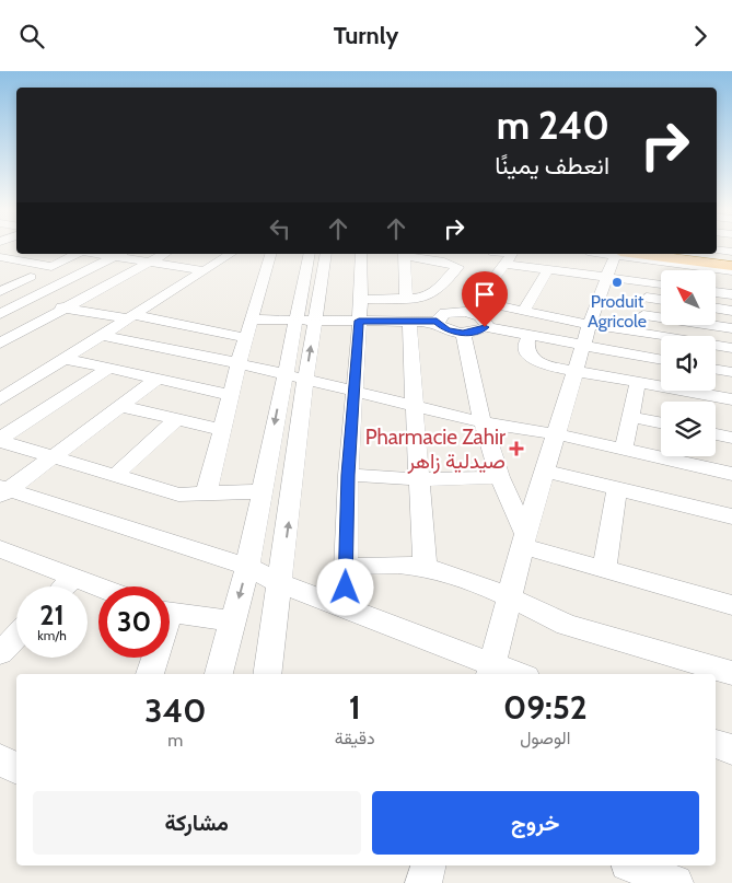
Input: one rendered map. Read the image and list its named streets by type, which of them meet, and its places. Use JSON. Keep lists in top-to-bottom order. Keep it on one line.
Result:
{"places":{"other":["Produit Agricole"],"health":["Pharmacie Zahir صيدلية زاهر"]},"north":"top left","page":{"header":"Turnly","turn":["240 m","انعطف يمينًا"],"speed":"21 km/h","limit":"30","eta":["09:52","الوصول","1","دقيقة","340","m"],"buttons":["خروج","مشاركة"]}}
